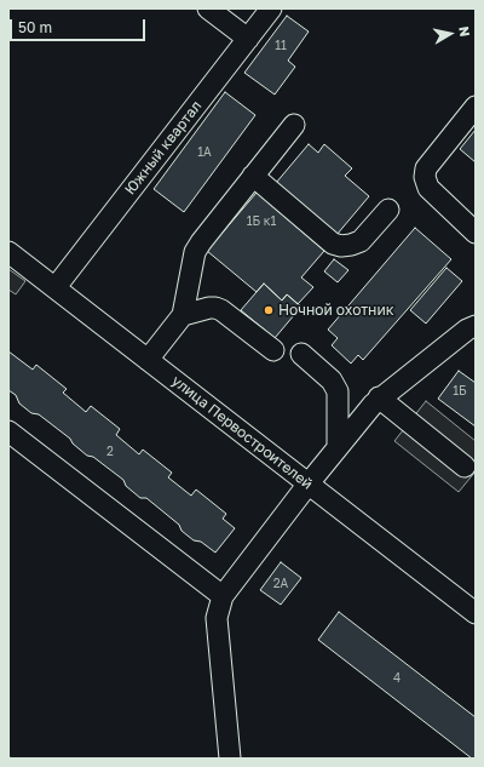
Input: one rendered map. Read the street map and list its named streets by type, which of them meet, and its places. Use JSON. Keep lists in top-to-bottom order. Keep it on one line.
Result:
{"streets":{"street":["Южный квартал","улица Первостроителей"]},"crossings":[["Южный квартал","улица Первостроителей"]],"places":["Ночной охотник"],"house_numbers":["11","1А","1Б к1","1Б","2","2А","4"],"scale_bar":"50 m","north":"right"}
